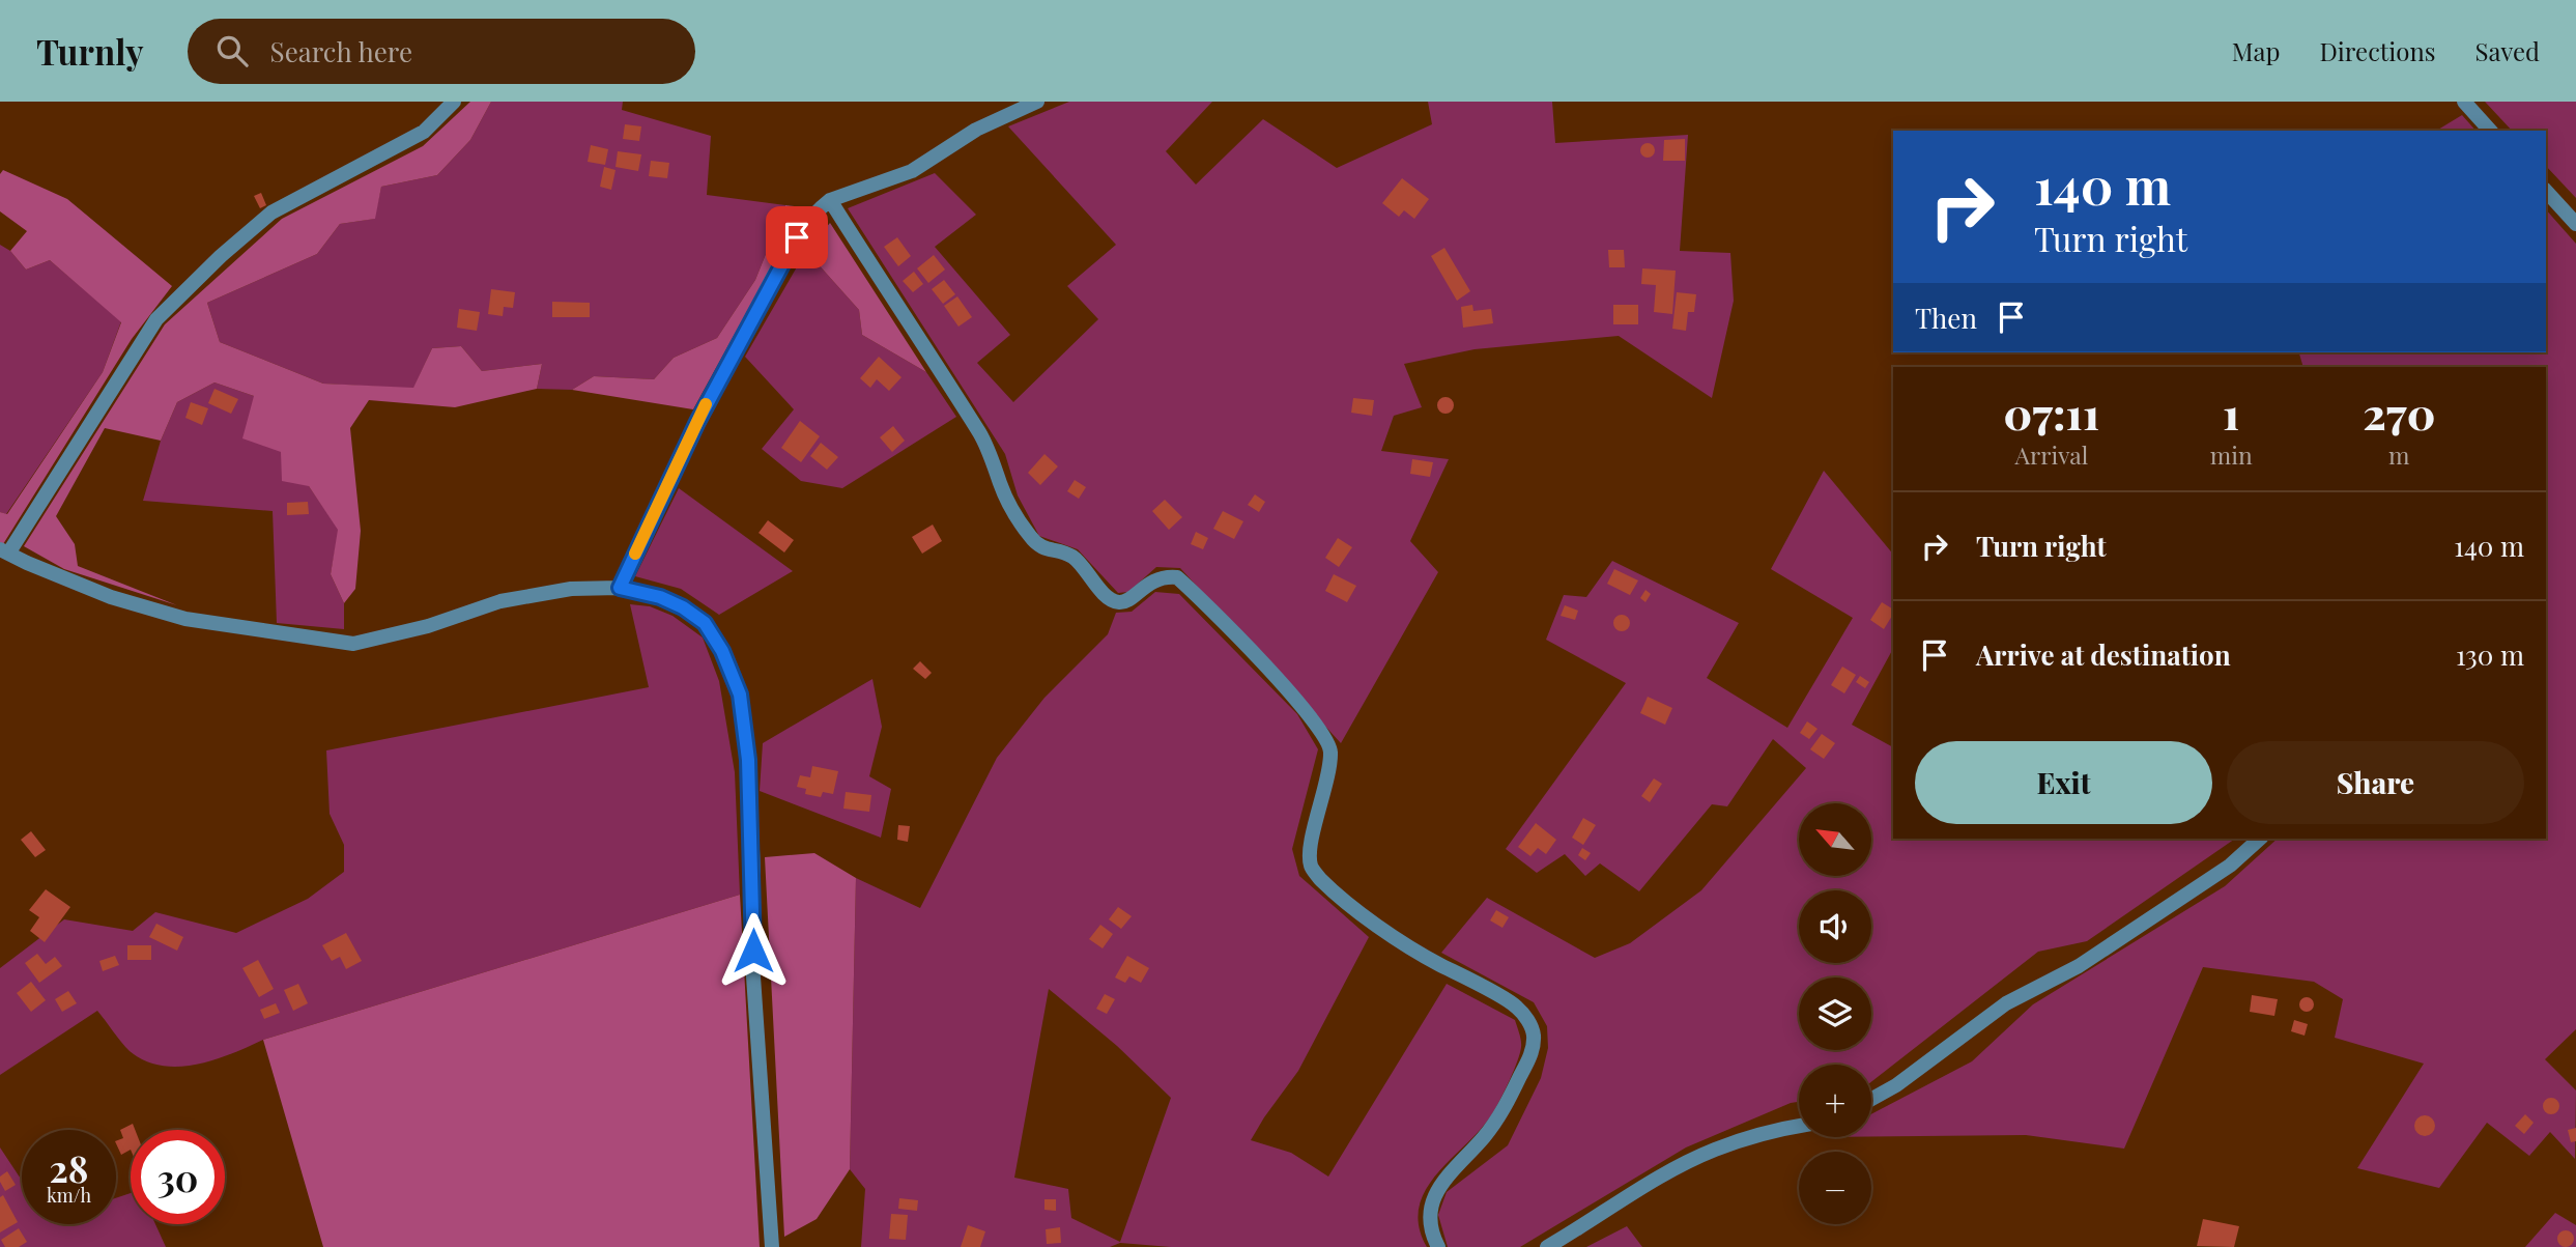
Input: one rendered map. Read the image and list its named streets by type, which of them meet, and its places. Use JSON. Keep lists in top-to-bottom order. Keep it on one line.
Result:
{"north":"top left","page":{"header":"Turnly","search":"Search here","nav":["Map","Directions","Saved"],"turn":["140 m","Turn right"],"then":"Then","eta":["07:11","Arrival","1","min","270","m"],"list":[{"name":"Turn right","value":"140 m"},{"name":"Arrive at destination","value":"130 m"}],"buttons":["Exit","Share"],"map_buttons":["+","−"],"speed":"28 km/h","limit":"30"}}
